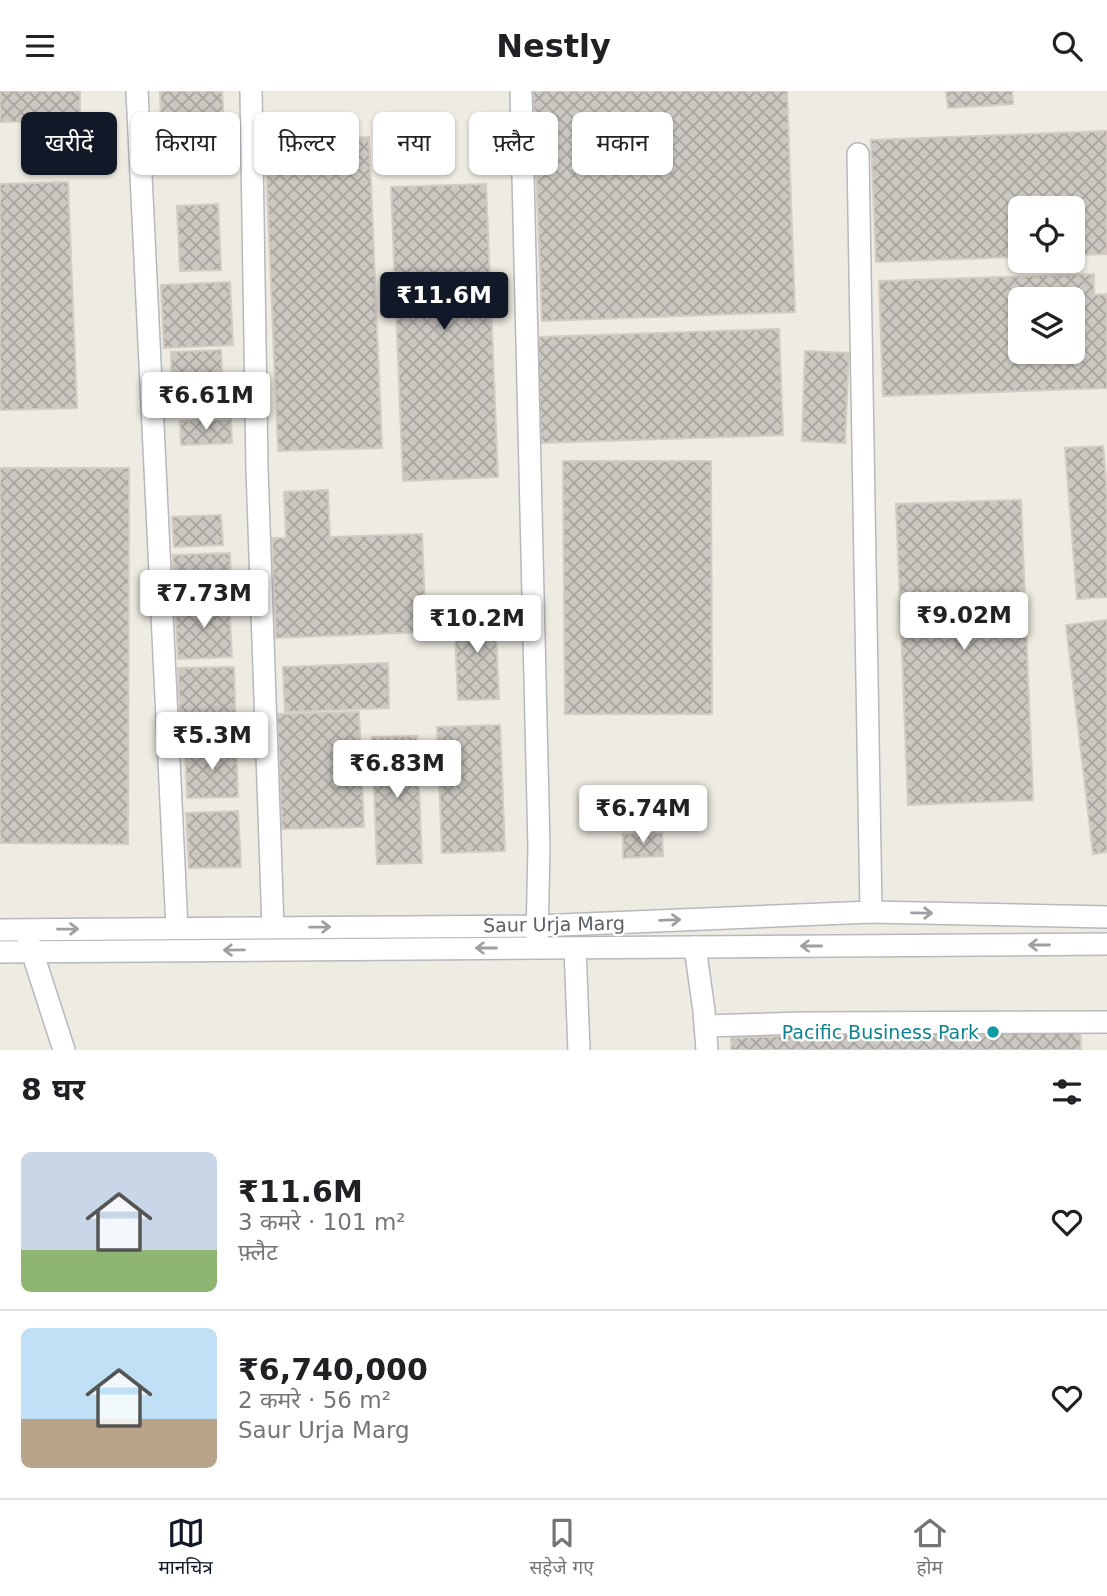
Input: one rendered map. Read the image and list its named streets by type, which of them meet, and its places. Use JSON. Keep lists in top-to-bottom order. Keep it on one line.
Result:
{"streets":{"street":["Saur Urja Marg"]},"places":["Pacific Business Park"],"page":{"header":"Nestly","chip":["खरीदें","किराया","फ़िल्टर","नया","फ़्लैट","मकान"],"price":["₹11.6M","₹6.61M","₹7.73M","₹9.02M","₹10.2M","₹5.3M","₹6.83M","₹6.74M"],"heading":"8 घर","list":[{"name":"₹11.6M","note":"3 कमरे · 101 m² · फ़्लैट"},{"name":"₹6,740,000","note":"2 कमरे · 56 m² · Saur Urja Marg"}],"tabs":["मानचित्र","सहेजे गए","होम"]}}
